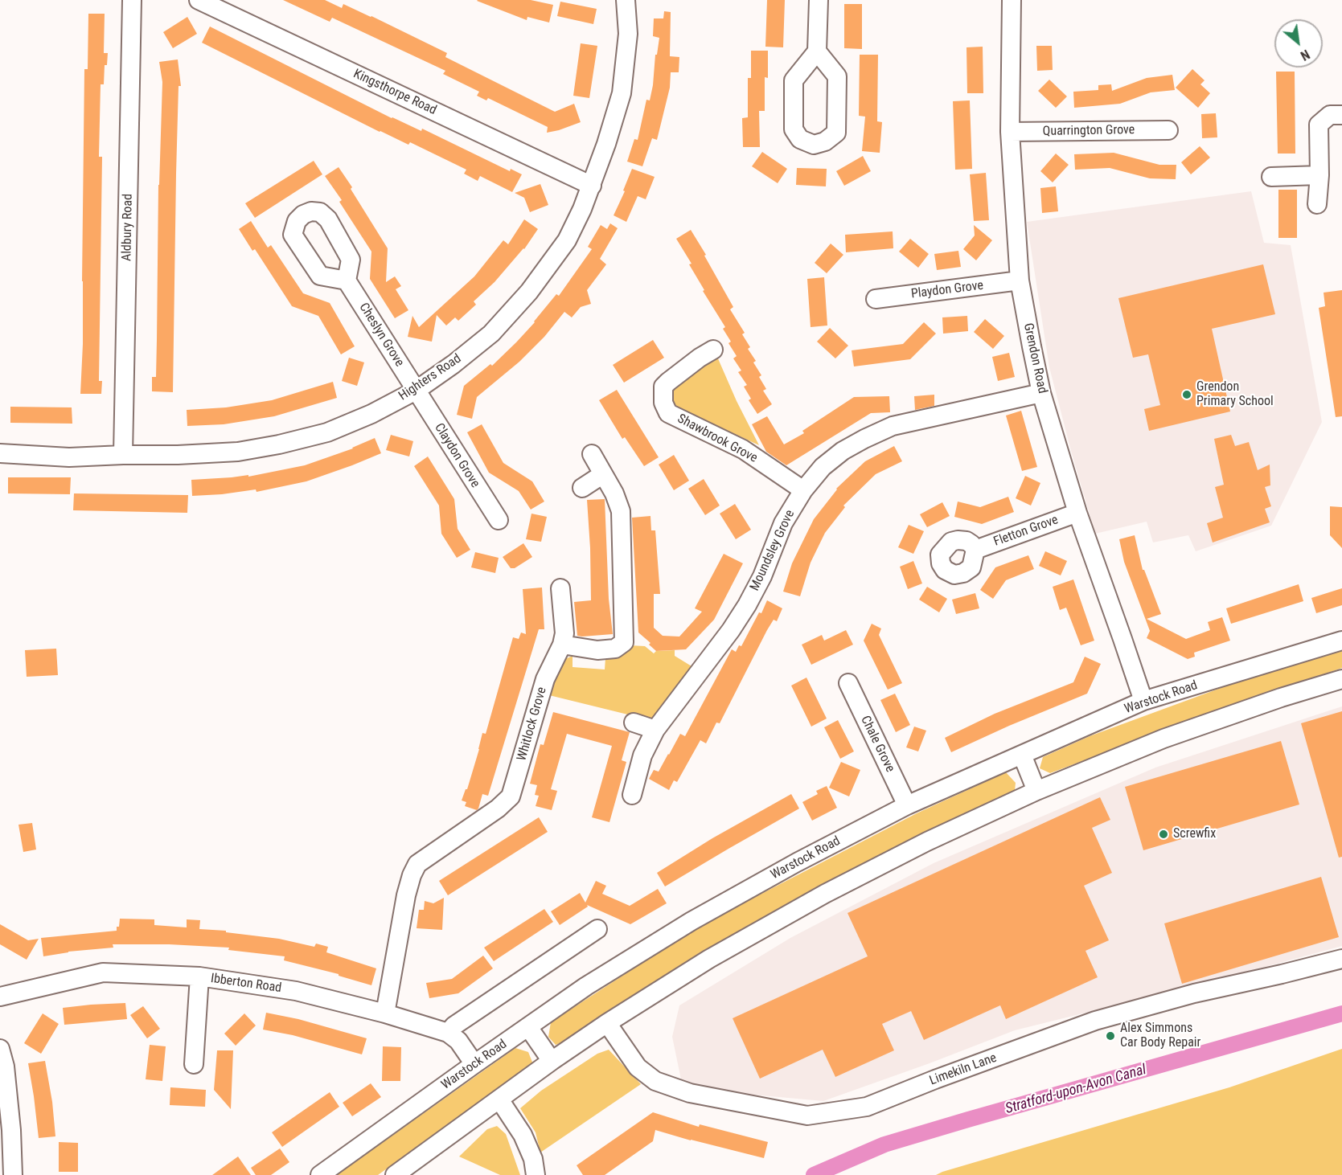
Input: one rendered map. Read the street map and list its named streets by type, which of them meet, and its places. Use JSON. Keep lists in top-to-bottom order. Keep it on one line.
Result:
{"streets":{"street":["Kingsthorpe Road","Quarrington Grove","Aldbury Road","Playdon Grove","Cheslyn Grove","Grendon Road","Highters Road","Shawbrook Grove","Claydon Grove","Fletton Grove","Moundsley Grove","Warstock Road","Whitlock Grove","Chale Grove","Ibberton Road","Limekiln Lane"]},"crossings":[["Kingsthorpe Road","Highters Road"],["Quarrington Grove","Grendon Road"],["Aldbury Road","Highters Road"],["Playdon Grove","Grendon Road"],["Cheslyn Grove","Highters Road"],["Cheslyn Grove","Claydon Grove"],["Grendon Road","Fletton Grove"],["Grendon Road","Moundsley Grove"],["Grendon Road","Warstock Road"],["Highters Road","Claydon Grove"],["Shawbrook Grove","Moundsley Grove"],["Warstock Road","Chale Grove"],["Warstock Road","Ibberton Road"],["Whitlock Grove","Ibberton Road"]],"water":["Stratford-upon-Avon Canal"],"places":["Grendon Primary School","Screwfix","Alex Simmons Car Body Repair"],"north":"bottom right"}
